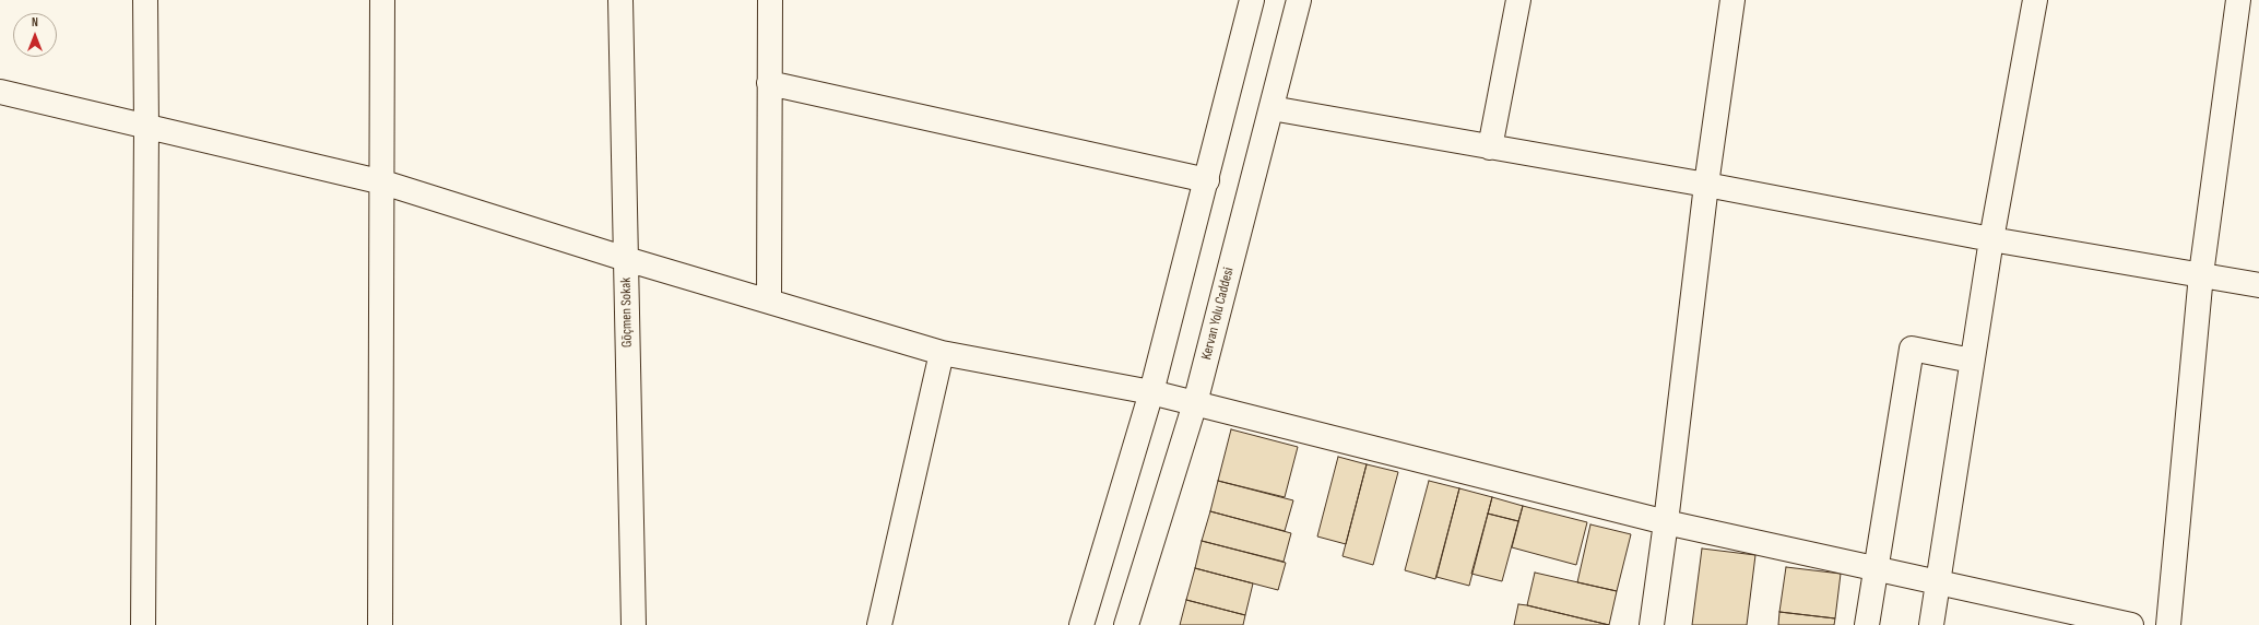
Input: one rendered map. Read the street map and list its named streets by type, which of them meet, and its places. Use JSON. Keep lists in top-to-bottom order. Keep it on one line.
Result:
{"streets":{"street":["Göçmen Sokak","Kervan Yolu Caddesi"]},"north":"top"}
